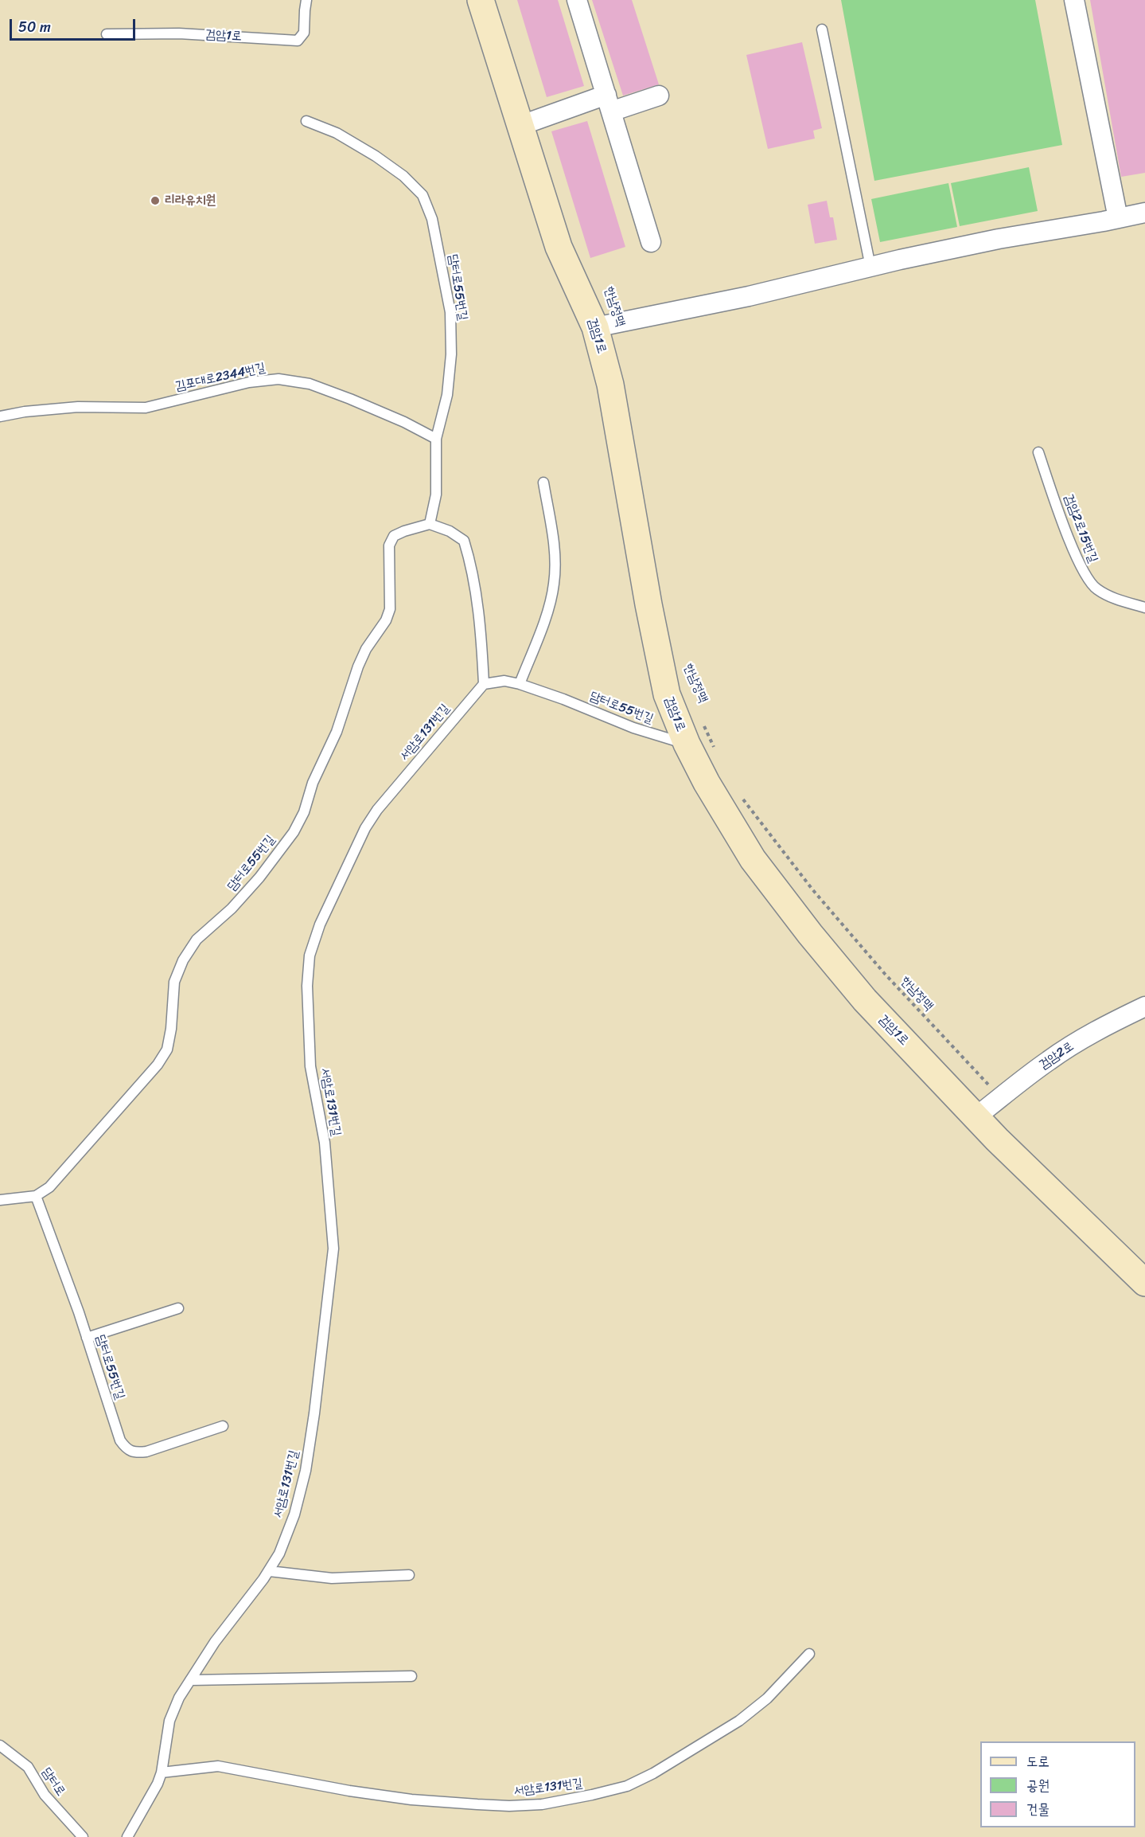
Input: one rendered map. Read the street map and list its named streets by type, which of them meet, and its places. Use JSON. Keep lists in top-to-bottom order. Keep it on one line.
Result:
{"streets":{"street":["검암1로","검암2로"],"lane":["담터로55번길","김포대로2344번길","검암2로15번길","서암로131번길","담터로"],"path":["한남정맥"]},"crossings":[["검암1로","담터로55번길"],["검암1로","검암2로"],["담터로55번길","김포대로2344번길"],["담터로55번길","서암로131번길"]],"places":["리라유치원"],"legend":["도로","공원","건물"],"scale_bar":"50 m"}
